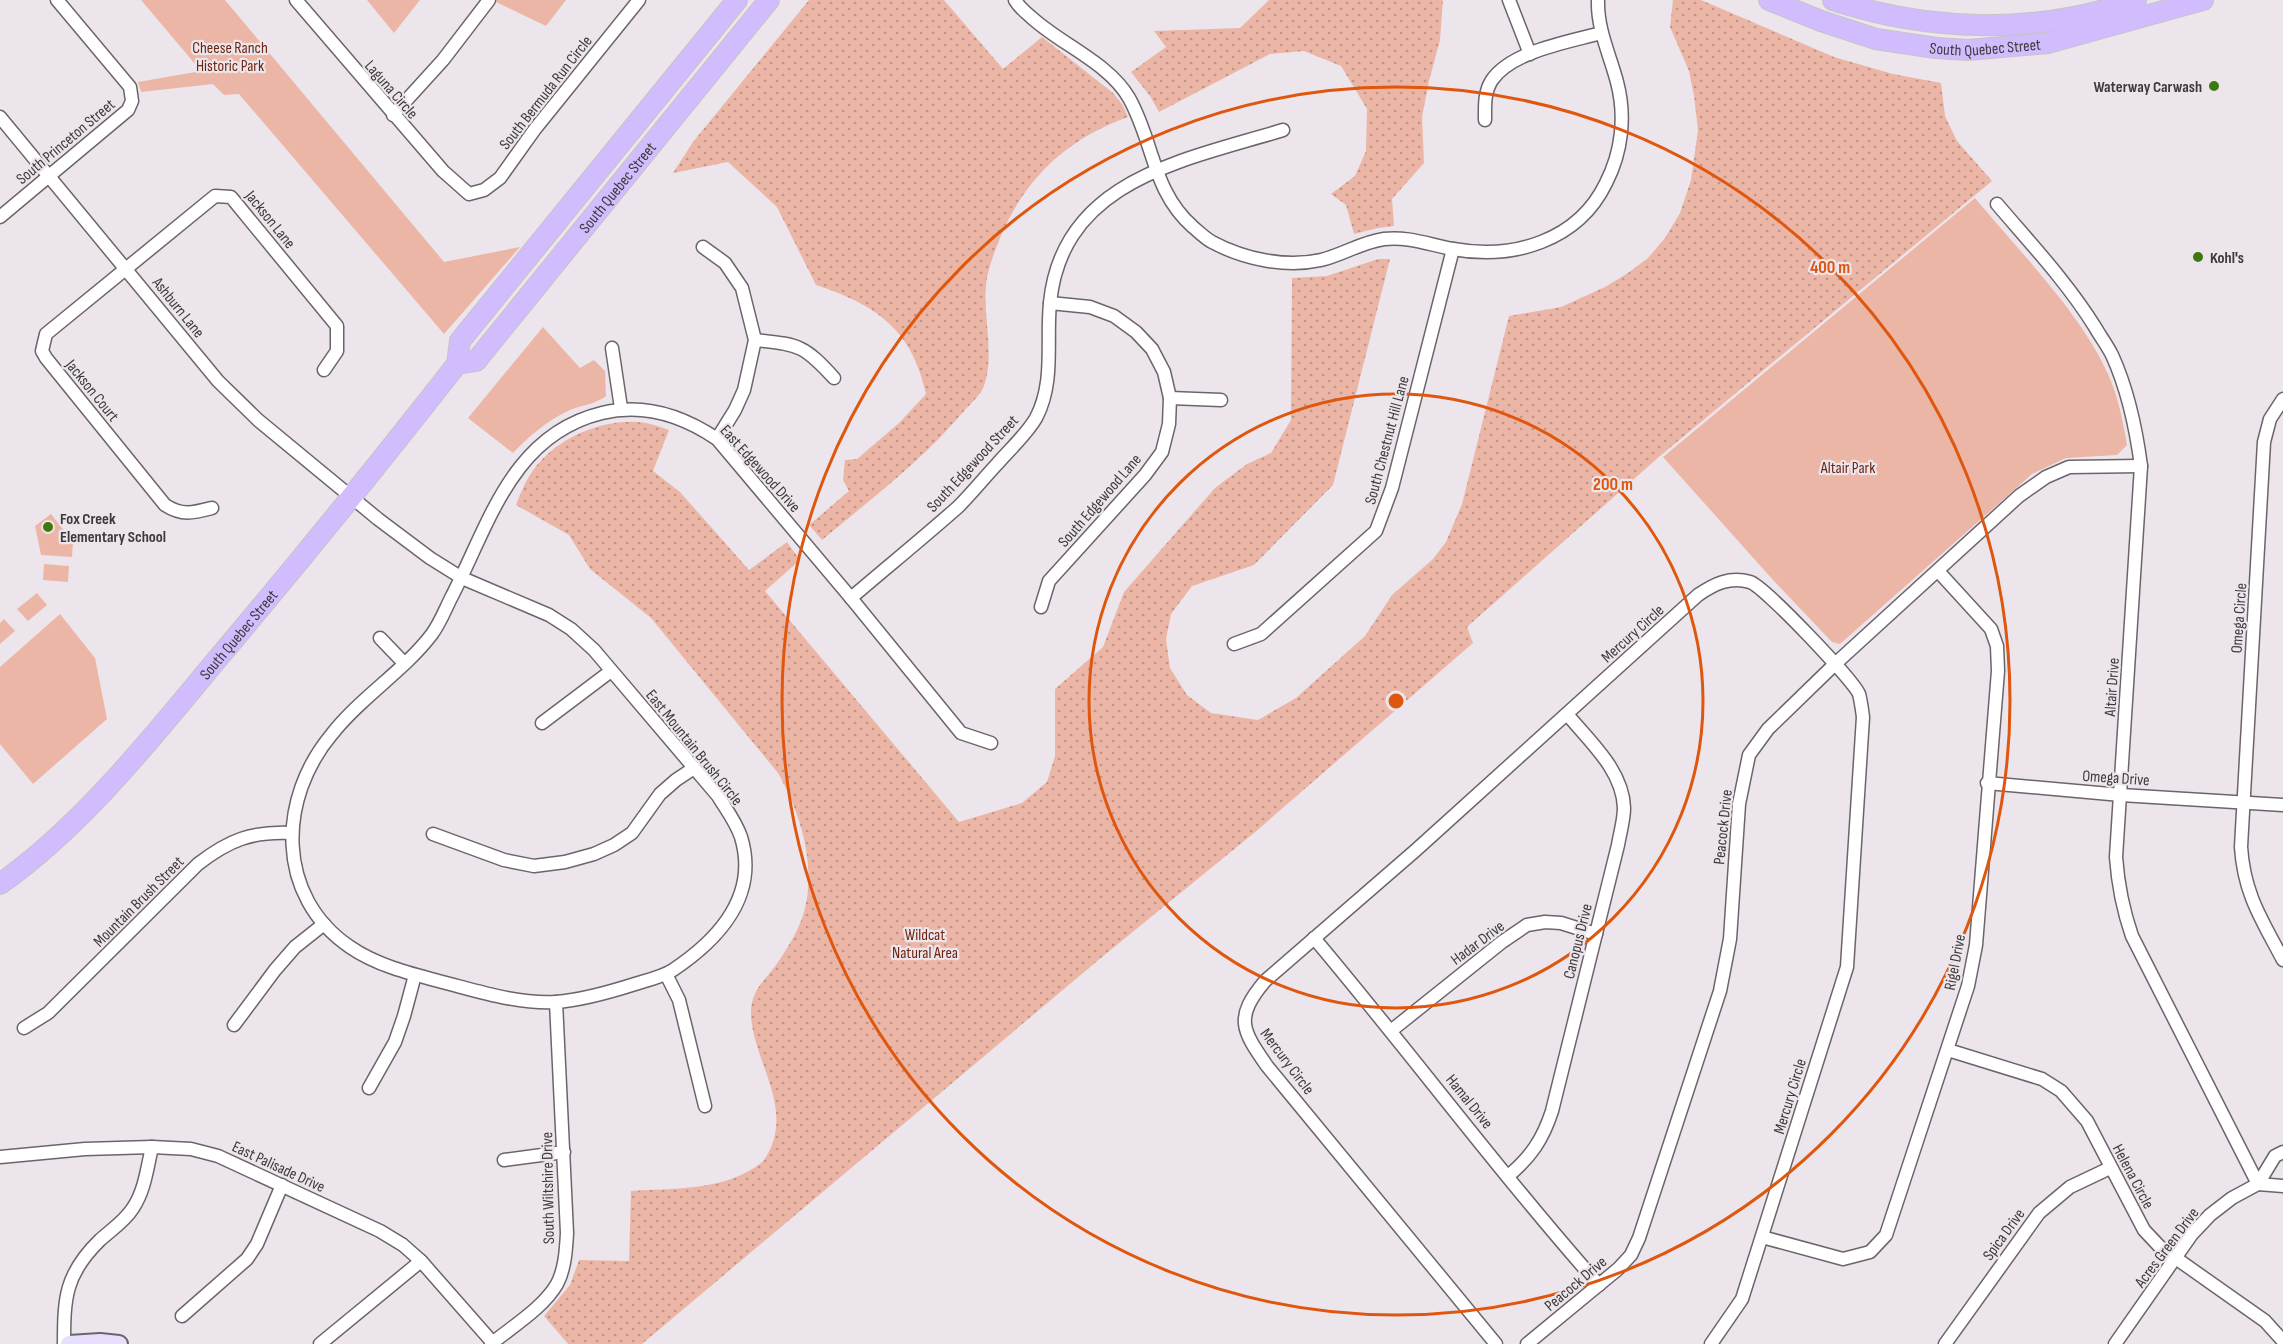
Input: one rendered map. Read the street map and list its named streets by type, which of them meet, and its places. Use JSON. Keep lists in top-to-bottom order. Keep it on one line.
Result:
{"streets":{"main road":["South Quebec Street"],"street":["Laguna Circle","South Bermuda Run Circle","South Princeton Street","Jackson Lane","Ashburn Lane","Jackson Court","South Chestnut Hill Lane","South Edgewood Street","East Edgewood Drive","South Edgewood Lane","Omega Circle","Mercury Circle","Altair Drive","East Mountain Brush Circle","Omega Drive","Peacock Drive","Mountain Brush Street","Canopus Drive","Hadar Drive","Rigel Drive","Hamal Drive","East Palisade Drive","Helena Circle","South Wiltshire Drive","Spica Drive","Acres Green Drive"]},"crossings":[["South Quebec Street","Ashburn Lane"],["South Quebec Street","East Mountain Brush Circle"],["Laguna Circle","South Bermuda Run Circle"],["South Princeton Street","Ashburn Lane"],["Jackson Lane","Ashburn Lane"],["Jackson Lane","Jackson Court"],["Ashburn Lane","Jackson Court"],["Ashburn Lane","East Mountain Brush Circle"],["South Edgewood Street","East Edgewood Drive"],["South Edgewood Street","South Edgewood Lane"],["East Edgewood Drive","East Mountain Brush Circle"],["Omega Circle","Omega Drive"],["Mercury Circle","Peacock Drive"],["Mercury Circle","Canopus Drive"],["Mercury Circle","Rigel Drive"],["Mercury Circle","Hamal Drive"],["Altair Drive","Omega Drive"],["Altair Drive","Peacock Drive"],["Altair Drive","Acres Green Drive"],["East Mountain Brush Circle","Mountain Brush Street"],["East Mountain Brush Circle","South Wiltshire Drive"],["Omega Drive","Rigel Drive"],["Peacock Drive","Rigel Drive"],["Peacock Drive","Hamal Drive"],["Canopus Drive","Hadar Drive"],["Canopus Drive","Hamal Drive"],["Hadar Drive","Hamal Drive"],["Rigel Drive","Helena Circle"],["East Palisade Drive","South Wiltshire Drive"],["Helena Circle","Spica Drive"],["Helena Circle","Acres Green Drive"]],"parks":["Cheese Ranch Historic Park","Altair Park","Wildcat Natural Area"],"places":["Waterway Carwash","Kohl's","Fox Creek Elementary School"],"rings":["400 m","200 m"]}
